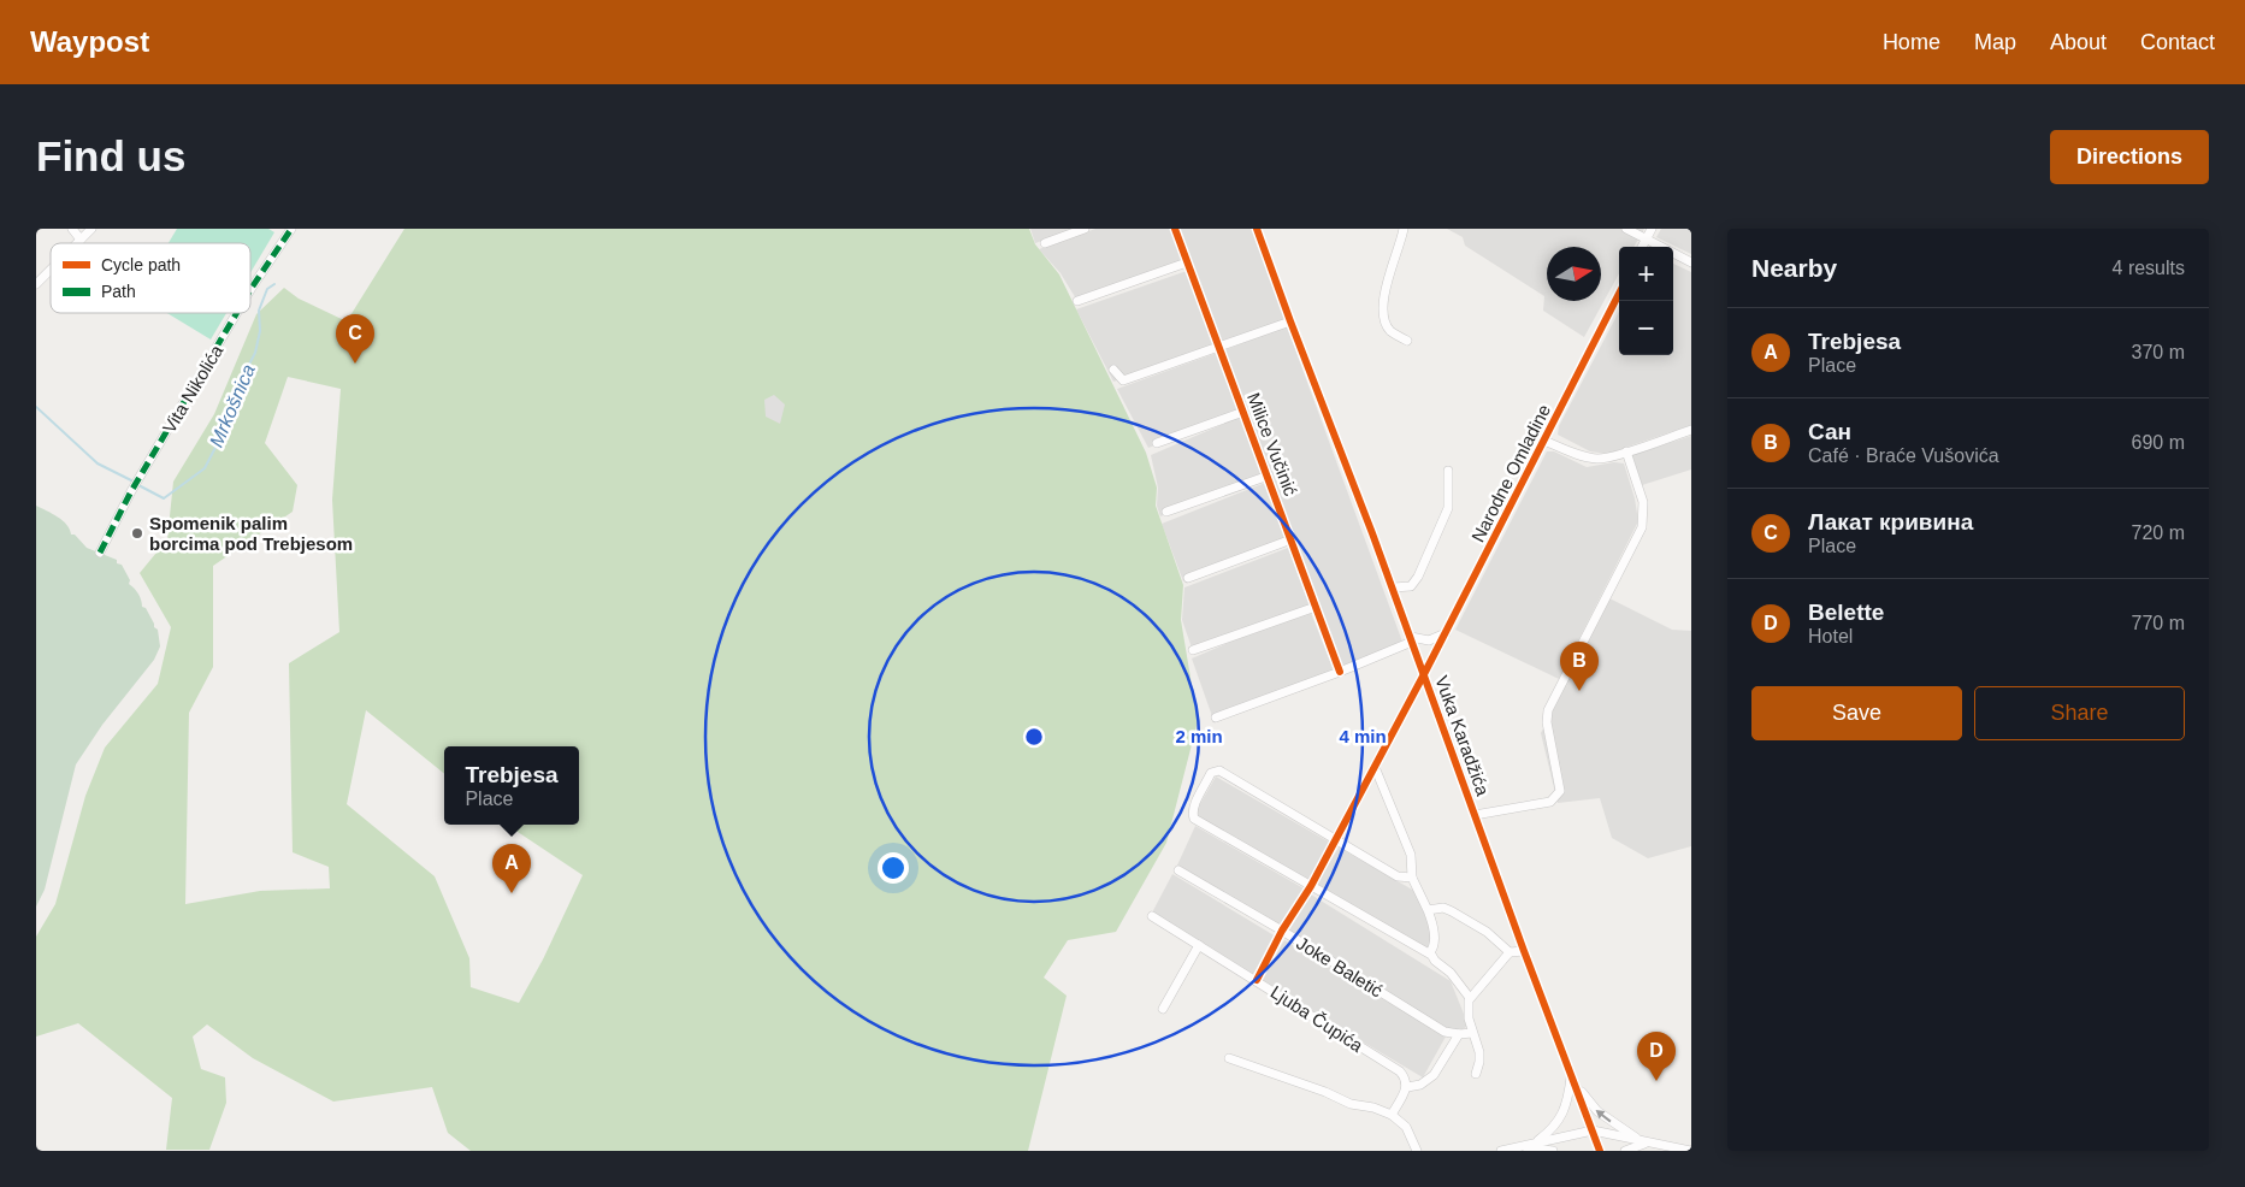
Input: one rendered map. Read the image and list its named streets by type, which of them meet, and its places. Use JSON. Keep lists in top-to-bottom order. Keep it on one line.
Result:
{"streets":{"street":["Vita Nikolića","Milice Vučinić","Narodne Omladine","Vuka Karadžića","Joke Baletić","Ljuba Čupića"]},"crossings":[["Narodne Omladine","Vuka Karadžića"],["Narodne Omladine","Joke Baletić"],["Narodne Omladine","Ljuba Čupića"]],"water":["Mrkošnica"],"places":["Spomenik palim borcima pod Trebjesom"],"legend":["Cycle path","Path"],"north":"right","page":{"header":"Waypost","nav":["Home","Map","About","Contact"],"buttons":["Directions",["Save","Share"]],"title":"Find us","heading":["Nearby","4 results"],"map_buttons":["+","−"],"list":[{"mark":"A","name":"Trebjesa","note":"Place","value":"370 m"},{"mark":"B","name":"Сан","note":"Café · Braće Vušovića","value":"690 m"},{"mark":"C","name":"Лакат кривина","note":"Place","value":"720 m"},{"mark":"D","name":"Belette","note":"Hotel","value":"770 m"}],"pins":["C","B","A","D"],"popup":["Trebjesa","Place"]},"rings":["2 min","4 min"]}
